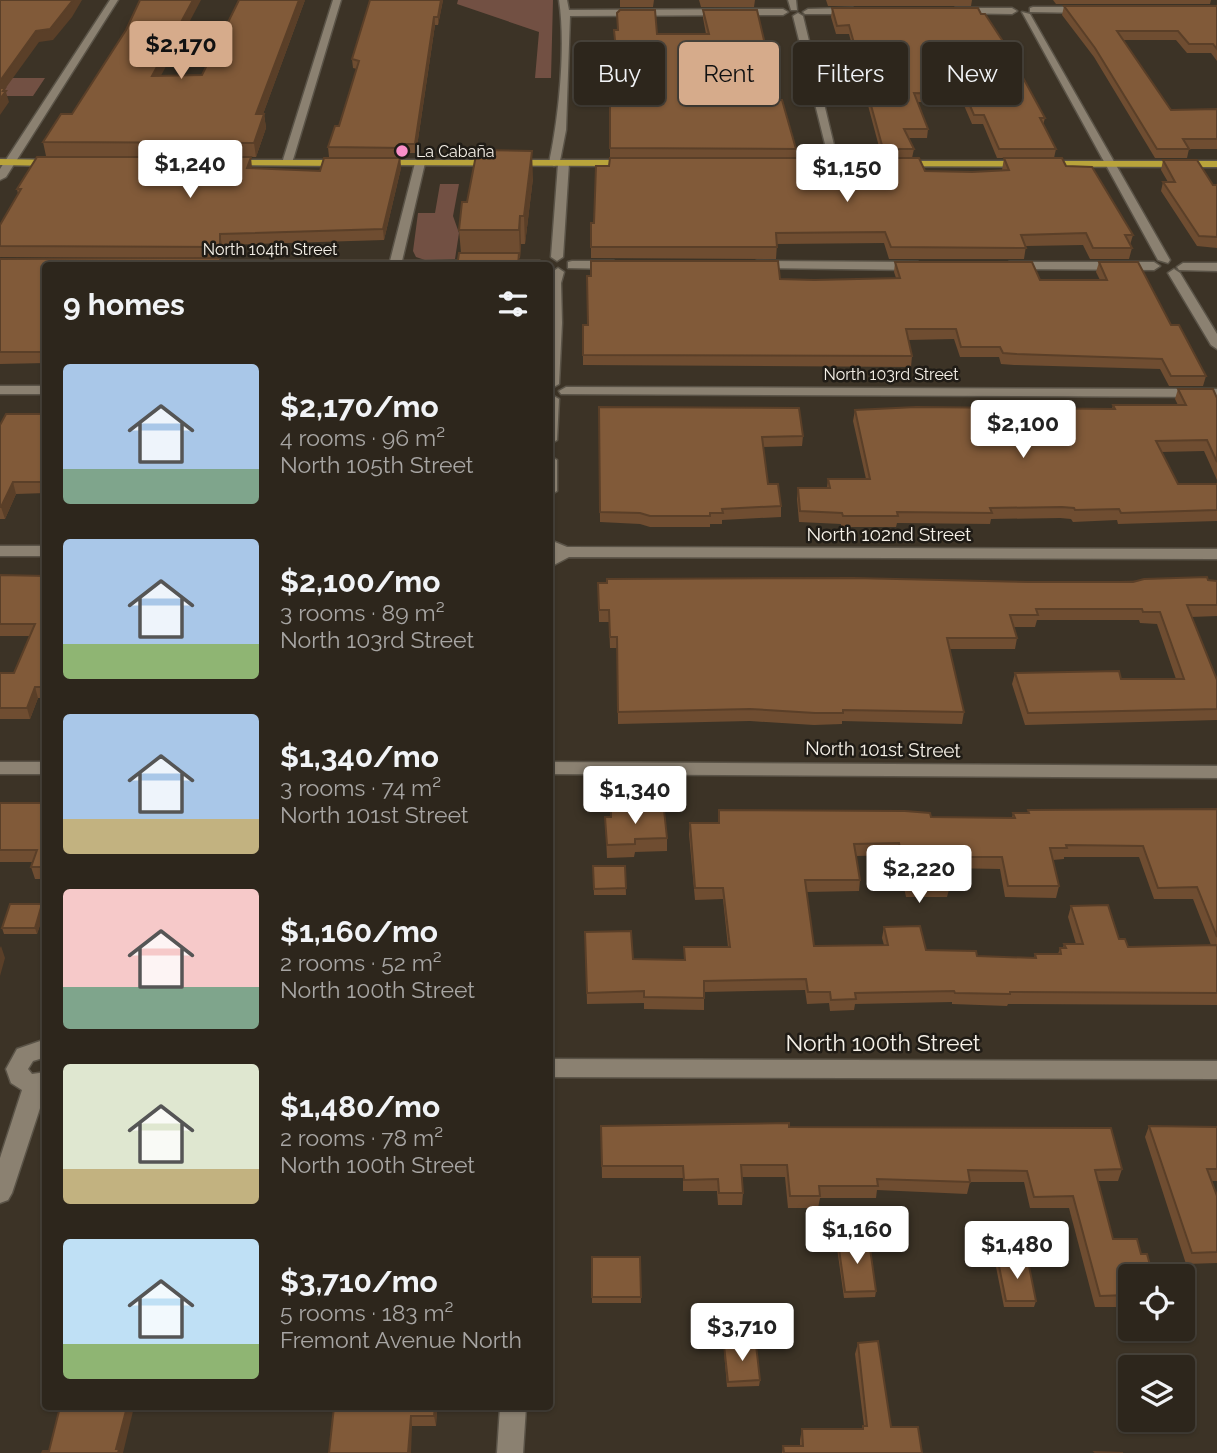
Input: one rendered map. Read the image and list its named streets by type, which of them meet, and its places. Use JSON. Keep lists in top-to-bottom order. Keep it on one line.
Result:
{"streets":{"street":["North 103rd Street","North 102nd Street","North 101st Street","North 100th Street"]},"places":["La Cabaña"],"page":{"price":["$2,170","$1,240","$1,150","$2,100","$1,340","$2,220","$1,160","$1,480","$3,710"],"chip":["Buy","Rent","Filters","New"],"heading":"9 homes","list":[{"name":"$2,170/mo","note":"4 rooms · 96 m² · North 105th Street"},{"name":"$2,100/mo","note":"3 rooms · 89 m² · North 103rd Street"},{"name":"$1,340/mo","note":"3 rooms · 74 m² · North 101st Street"},{"name":"$1,160/mo","note":"2 rooms · 52 m² · North 100th Street"},{"name":"$1,480/mo","note":"2 rooms · 78 m² · North 100th Street"},{"name":"$3,710/mo","note":"5 rooms · 183 m² · Fremont Avenue North"}]}}
